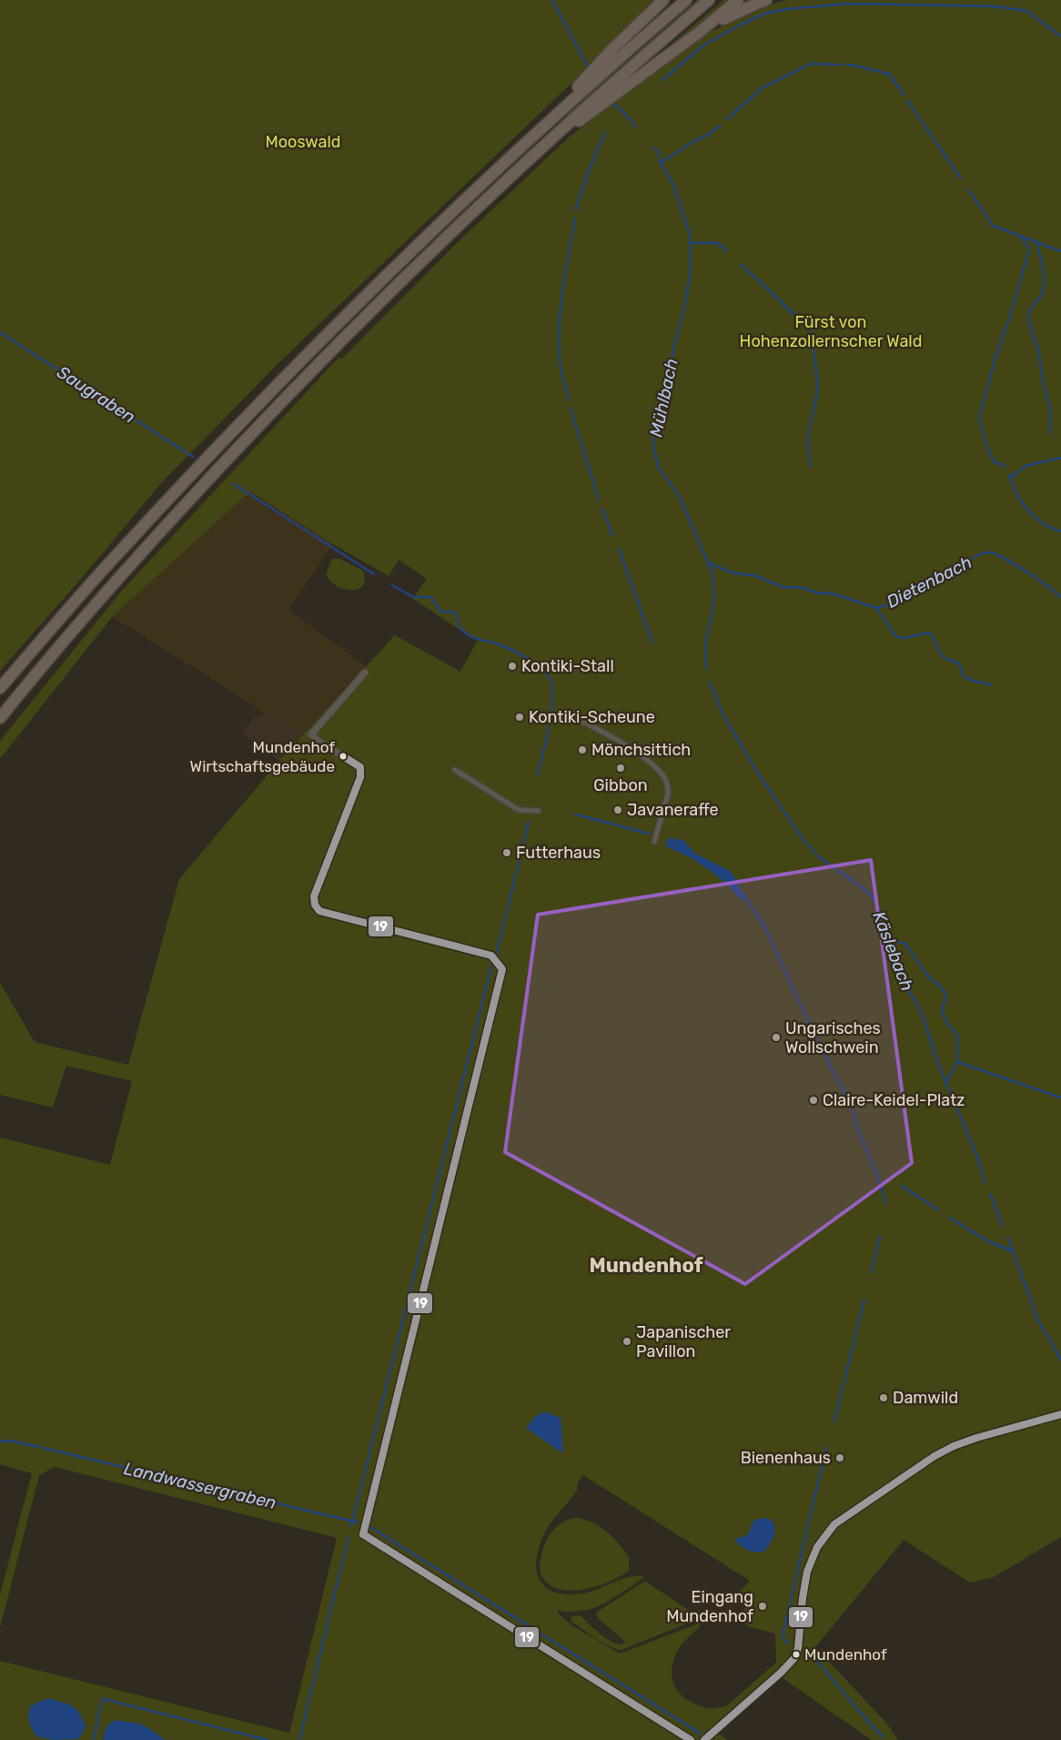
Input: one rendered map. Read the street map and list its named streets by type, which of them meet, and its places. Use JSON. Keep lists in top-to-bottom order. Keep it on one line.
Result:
{"districts":["Mundenhof"],"water":["Saugraben","Mühlbach","Dietenbach","Käslebach","Landwassergraben"],"parks":["Mooswald","Fürst von Hohenzollernscher Wald"],"places":["Kontiki-Stall","Kontiki-Scheune","Mönchsittich","Mundenhof Wirtschaftsgebäude","Gibbon","Javaneraffe","Futterhaus","Ungarisches Wollschwein","Claire-Keidel-Platz","Japanischer Pavillon","Damwild","Bienenhaus","Eingang Mundenhof","Mundenhof"],"lines":["transit line 19"]}
